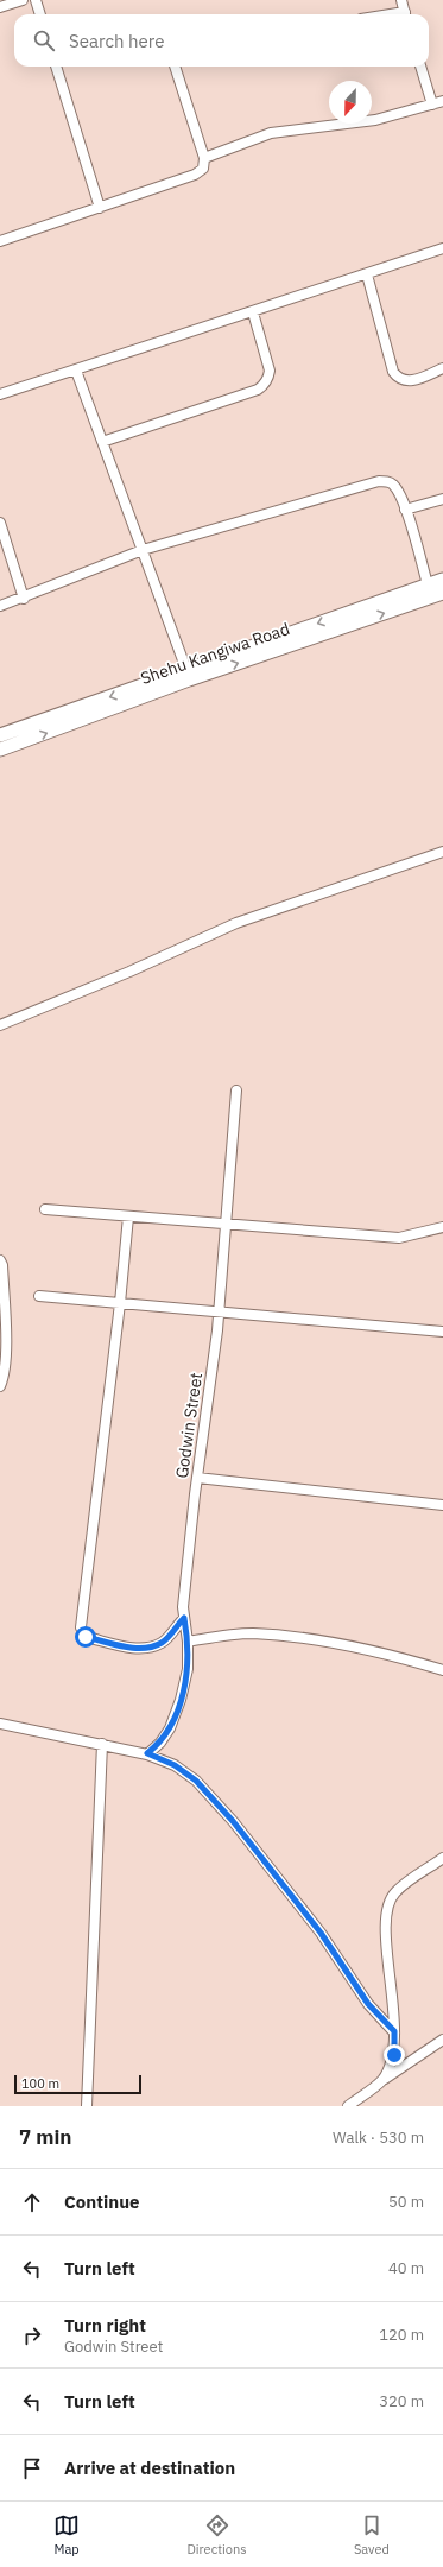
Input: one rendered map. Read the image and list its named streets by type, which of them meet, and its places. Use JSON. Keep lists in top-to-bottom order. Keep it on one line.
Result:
{"streets":{"main road":["Shehu Kangiwa Road"],"street":["Godwin Street"]},"scale_bar":"100 m","north":"bottom","page":{"search":"Search here","scale":"100 m","heading":["7 min","Walk · 530 m"],"list":[["Continue","50 m"],["Turn left","40 m"],["Turn right","Godwin Street","120 m"],["Turn left","320 m"],"Arrive at destination"],"nav":["Map","Directions","Saved"]}}
